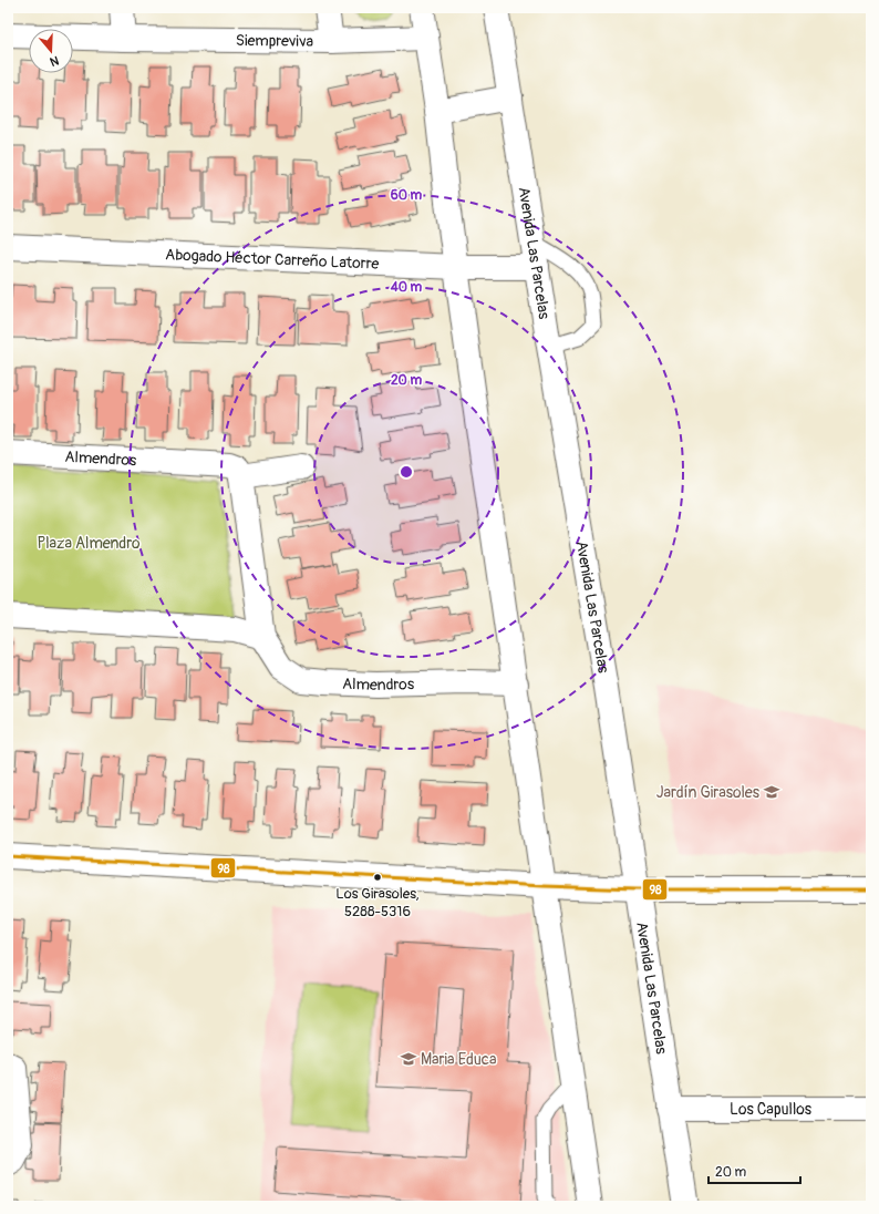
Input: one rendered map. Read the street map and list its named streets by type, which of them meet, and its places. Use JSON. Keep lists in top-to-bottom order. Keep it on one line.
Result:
{"streets":{"street":["Siempreviva","Avenida Las Parcelas","Abogado Héctor Carreño Latorre","Almendros","Los Capullos"]},"crossings":[["Avenida Las Parcelas","Abogado Héctor Carreño Latorre"],["Avenida Las Parcelas","Los Capullos"]],"parks":["Plaza Almendro"],"places":{"school or university":["Jardín Girasoles","Maria Educa"],"other":["Los Girasoles, 5288-5316"]},"lines":["transit line 98"],"scale_bar":"20 m","north":"bottom","rings":["60 m","40 m","20 m"]}
